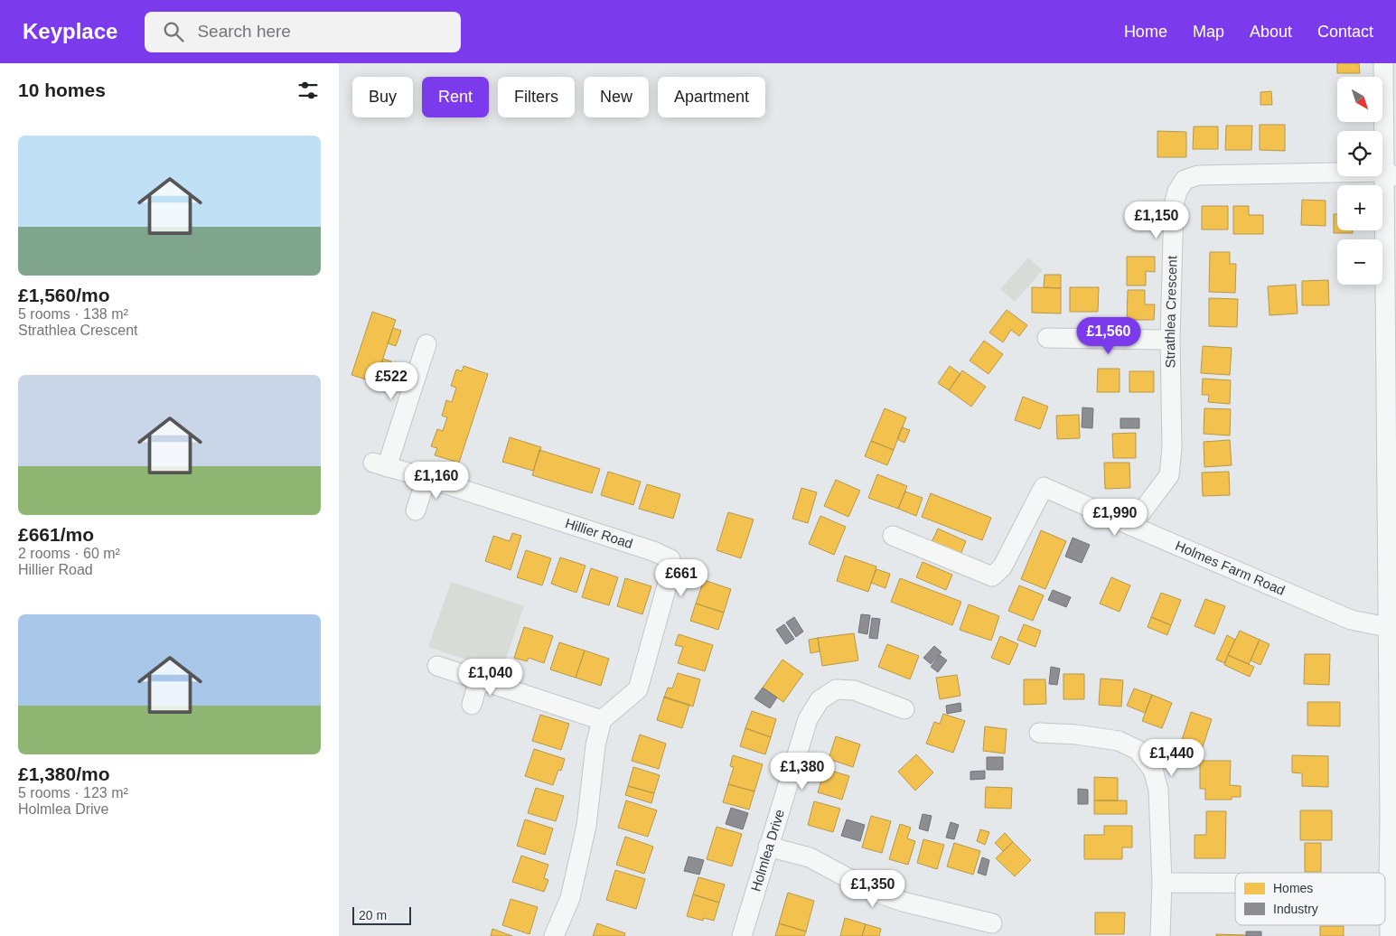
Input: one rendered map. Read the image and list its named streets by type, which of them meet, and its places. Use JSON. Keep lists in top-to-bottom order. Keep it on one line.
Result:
{"streets":{"street":["Strathlea Crescent","Hillier Road","Holmes Farm Road","Holmlea Drive"]},"crossings":[["Strathlea Crescent","Holmes Farm Road"]],"legend":["Homes","Industry"],"scale_bar":"20 m","north":"bottom right","page":{"header":"Keyplace","search":"Search here","nav":["Home","Map","About","Contact"],"heading":"10 homes","map_buttons":["+","−"],"chip":["Buy","Rent","Filters","New","Apartment"],"list":[{"name":"£1,560/mo","note":"5 rooms · 138 m² · Strathlea Crescent"},{"name":"£661/mo","note":"2 rooms · 60 m² · Hillier Road"},{"name":"£1,380/mo","note":"5 rooms · 123 m² · Holmlea Drive"}],"price":["£1,150","£1,560","£522","£1,160","£1,990","£661","£1,040","£1,440","£1,380","£1,350"],"scale":"20 m"}}
